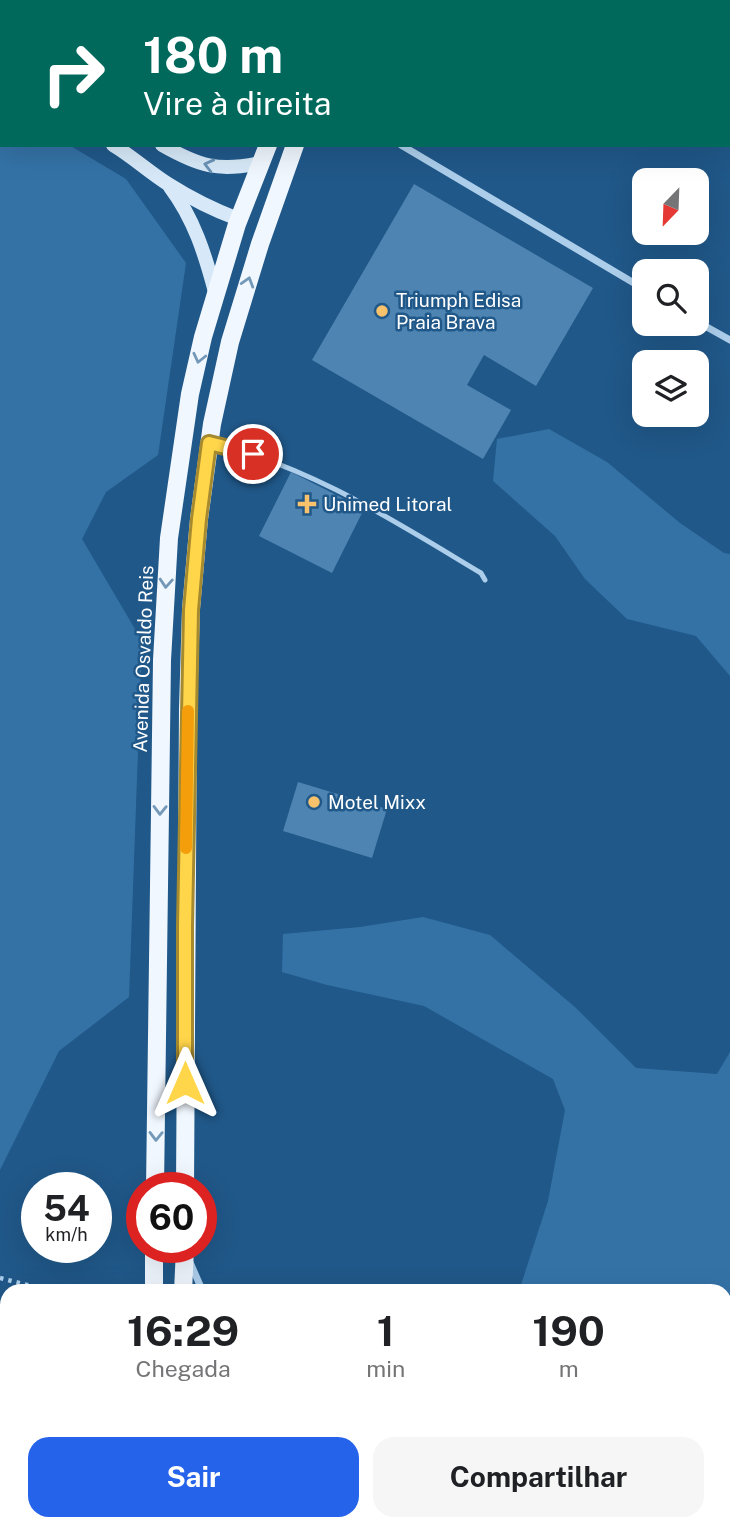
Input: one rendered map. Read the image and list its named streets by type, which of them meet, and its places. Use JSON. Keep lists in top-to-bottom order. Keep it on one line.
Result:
{"streets":{"main road":["Avenida Osvaldo Reis"]},"places":{"other":["Triumph Edisa Praia Brava","Motel Mixx"],"health":["Unimed Litoral"]},"north":"bottom left","page":{"turn":["180 m","Vire à direita"],"speed":"54 km/h","limit":"60","eta":["16:29","Chegada","1","min","190","m"],"buttons":["Sair","Compartilhar"]}}
